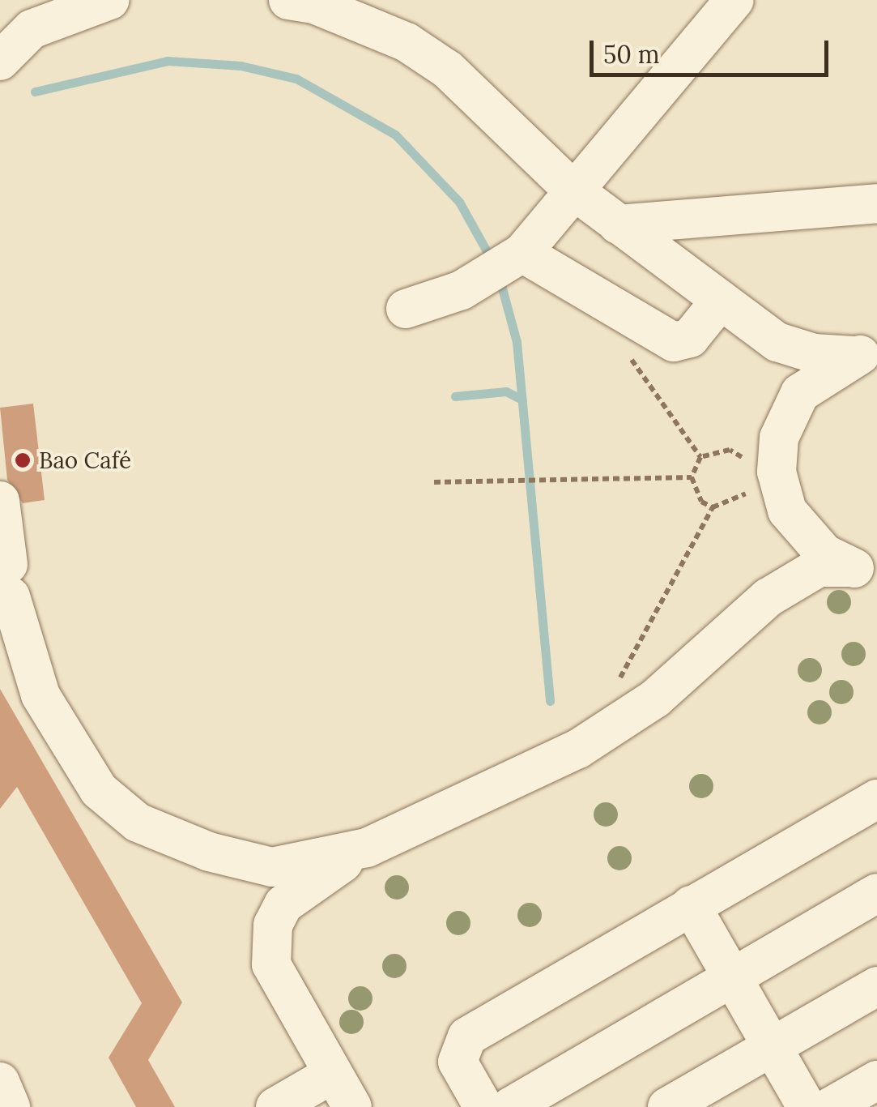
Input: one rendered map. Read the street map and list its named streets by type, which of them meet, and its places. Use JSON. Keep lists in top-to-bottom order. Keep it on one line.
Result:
{"places":["Bao Café"],"scale_bar":"50 m"}
